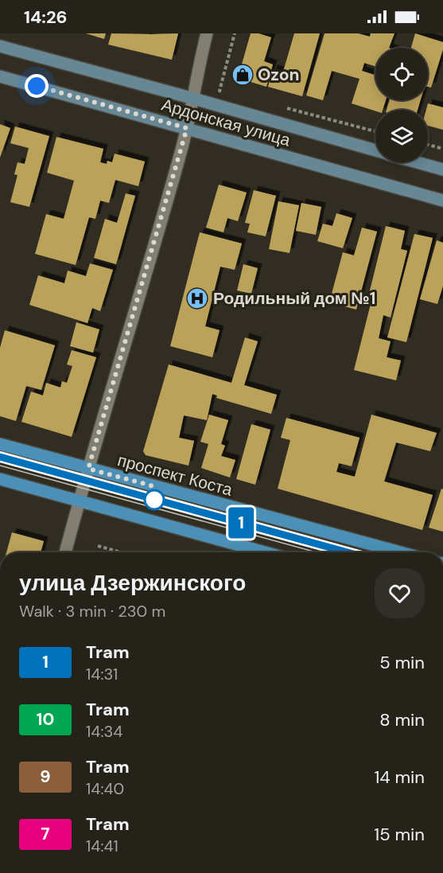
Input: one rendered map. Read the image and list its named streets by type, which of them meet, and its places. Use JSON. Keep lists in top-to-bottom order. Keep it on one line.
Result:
{"streets":{"main road":["Ардонская улица","проспект Коста"]},"places":{"shop":["Ozon"],"hospital":["Родильный дом №1"]},"lines":["tram line 1"],"page":{"status":"14:26","on_map":"1","heading":["улица Дзержинского","Walk · 3 min · 230 m"],"list":[{"mark":"1","name":"Tram","note":"14:31","value":"5 min"},{"mark":"10","name":"Tram","note":"14:34","value":"8 min"},{"mark":"9","name":"Tram","note":"14:40","value":"14 min"},{"mark":"7","name":"Tram","note":"14:41","value":"15 min"}]}}
